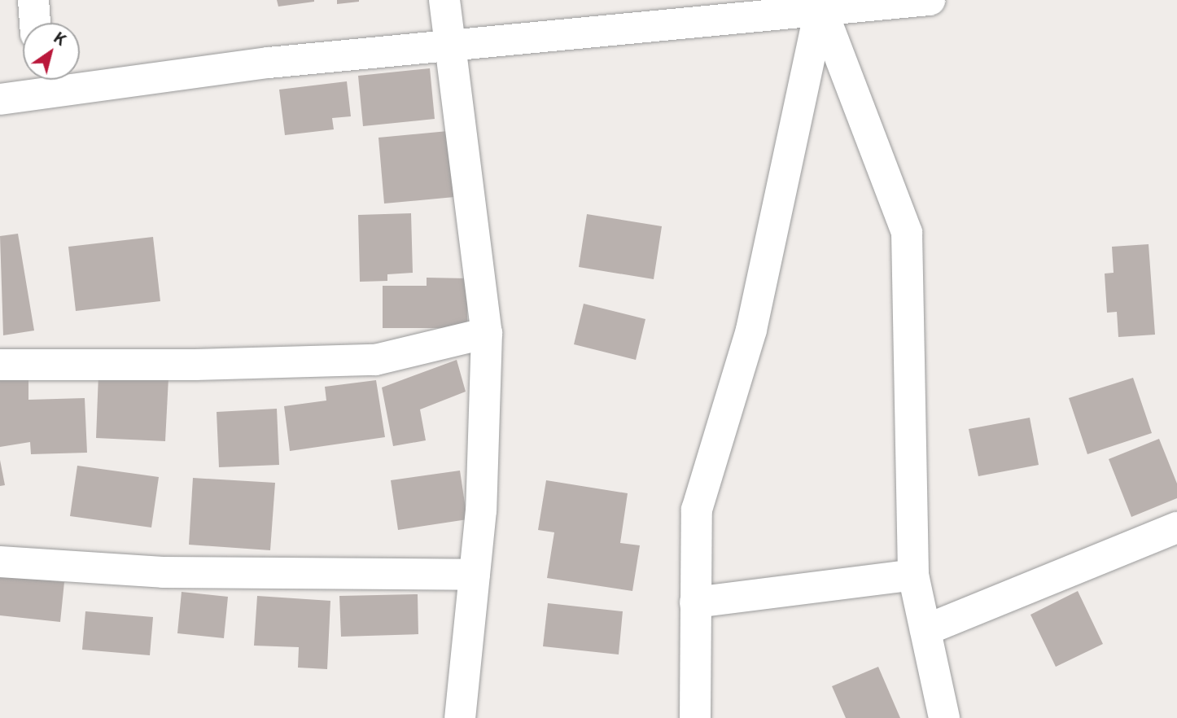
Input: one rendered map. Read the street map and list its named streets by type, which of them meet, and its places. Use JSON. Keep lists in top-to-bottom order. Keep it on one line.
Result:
{"north":"top right"}
